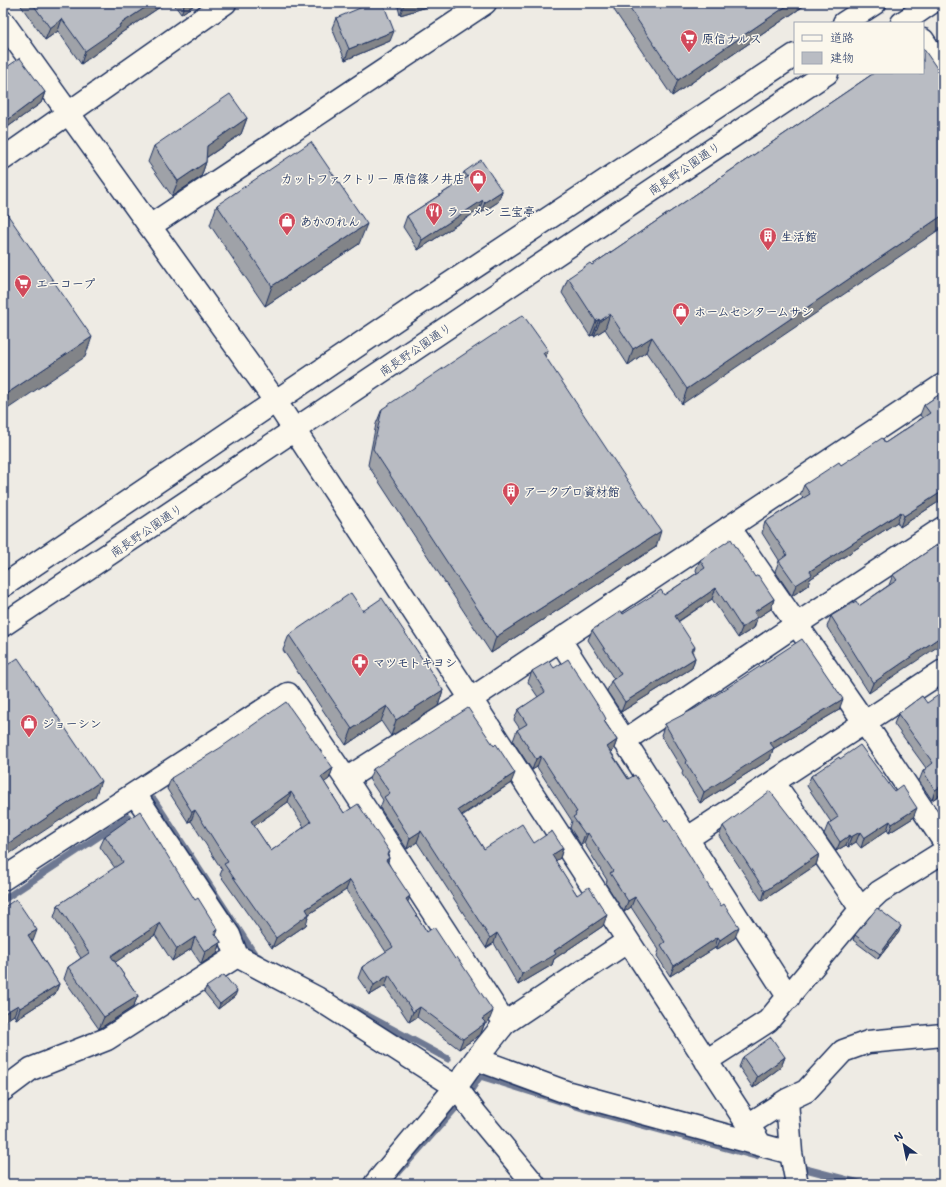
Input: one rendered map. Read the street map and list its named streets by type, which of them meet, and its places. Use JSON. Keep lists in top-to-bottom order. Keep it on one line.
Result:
{"streets":{"street":["南長野公園通り"]},"places":{"supermarket":["原信ナルス","エーコープ"],"shop":["カットファクトリー 原信篠ノ井店","あかのれん","ホームセンタームサシ","ジョーシン"],"restaurant":["ラーメン 三宝亭"],"building":["生活館","アークプロ資材館"],"pharmacy":["マツモトキヨシ"]},"legend":["道路","建物"],"north":"top left"}
